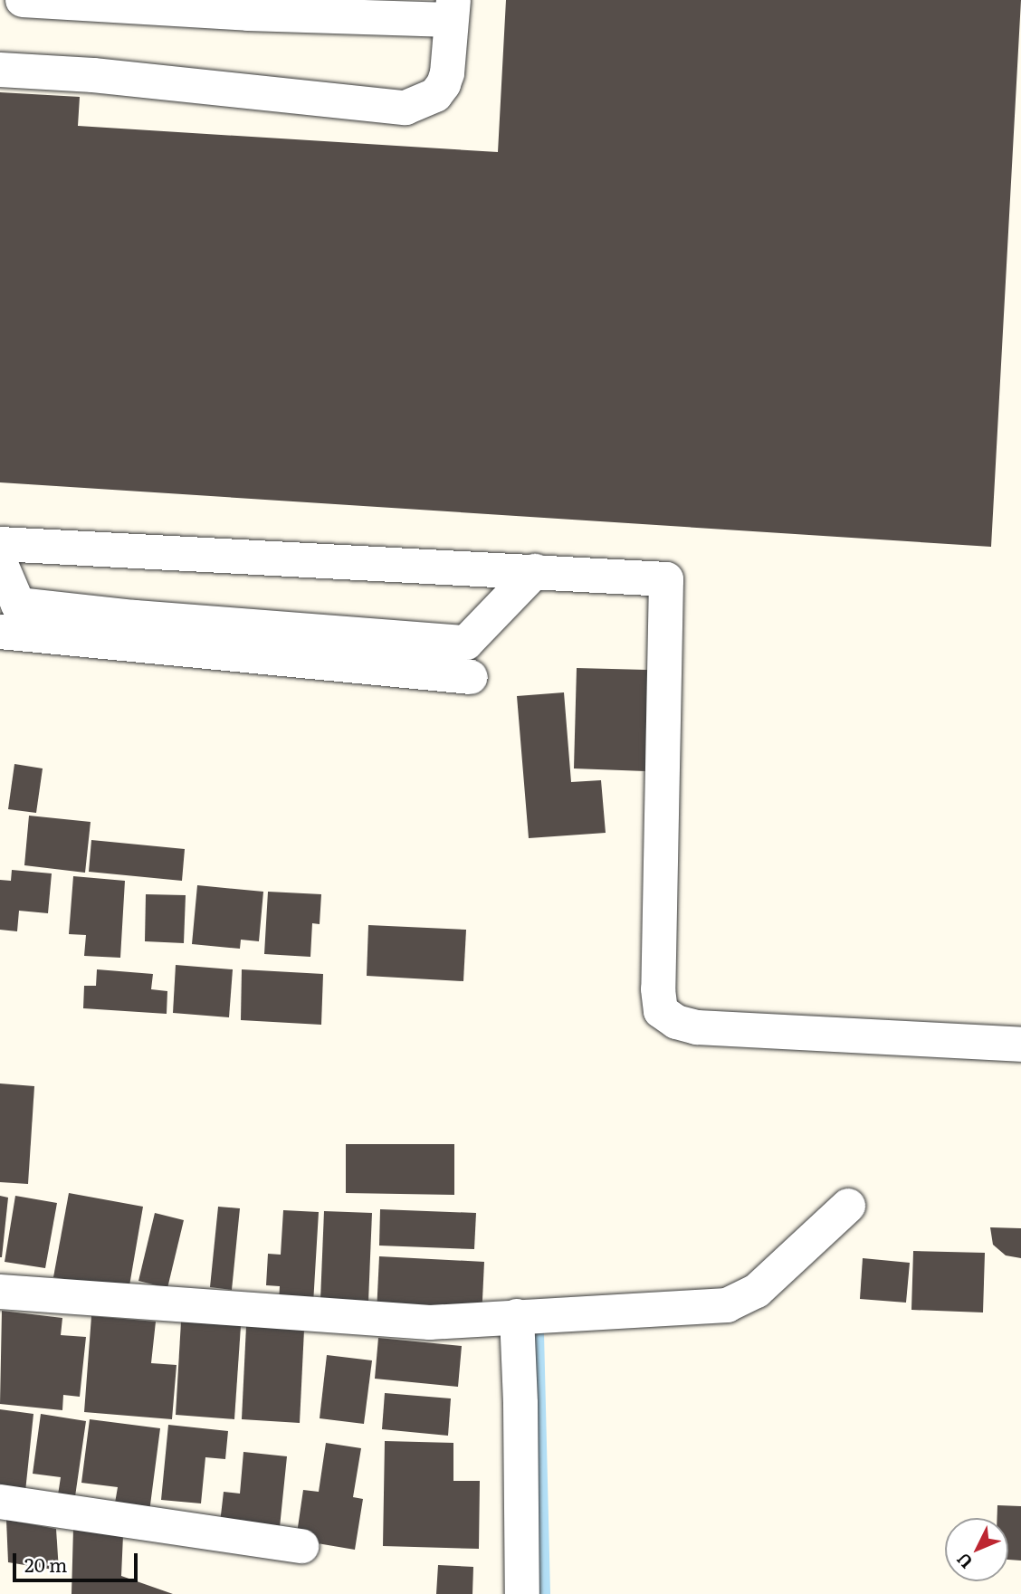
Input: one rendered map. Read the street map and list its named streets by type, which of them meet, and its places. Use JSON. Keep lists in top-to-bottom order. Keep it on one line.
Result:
{"scale_bar":"20 m","north":"bottom left"}
